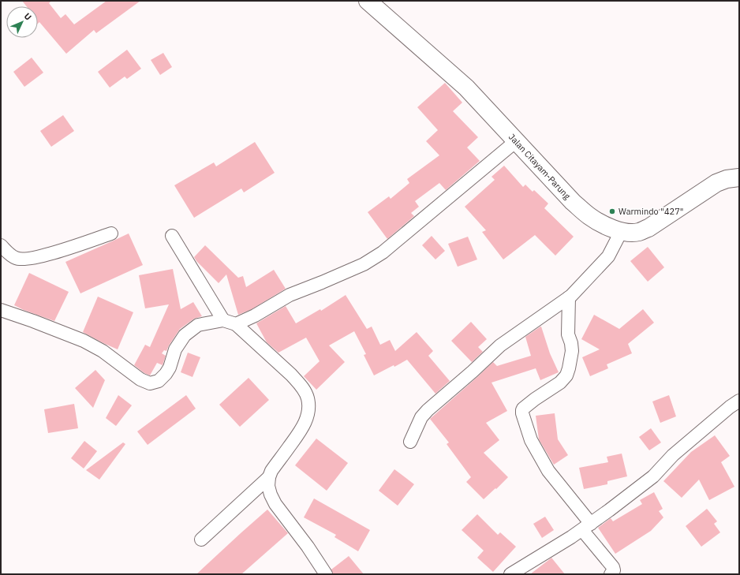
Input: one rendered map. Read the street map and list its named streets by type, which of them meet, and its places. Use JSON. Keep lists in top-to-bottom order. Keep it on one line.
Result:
{"streets":{"street":["Jalan Citayam-Parung"]},"places":["Warmindo \"427\""],"north":"top right"}
